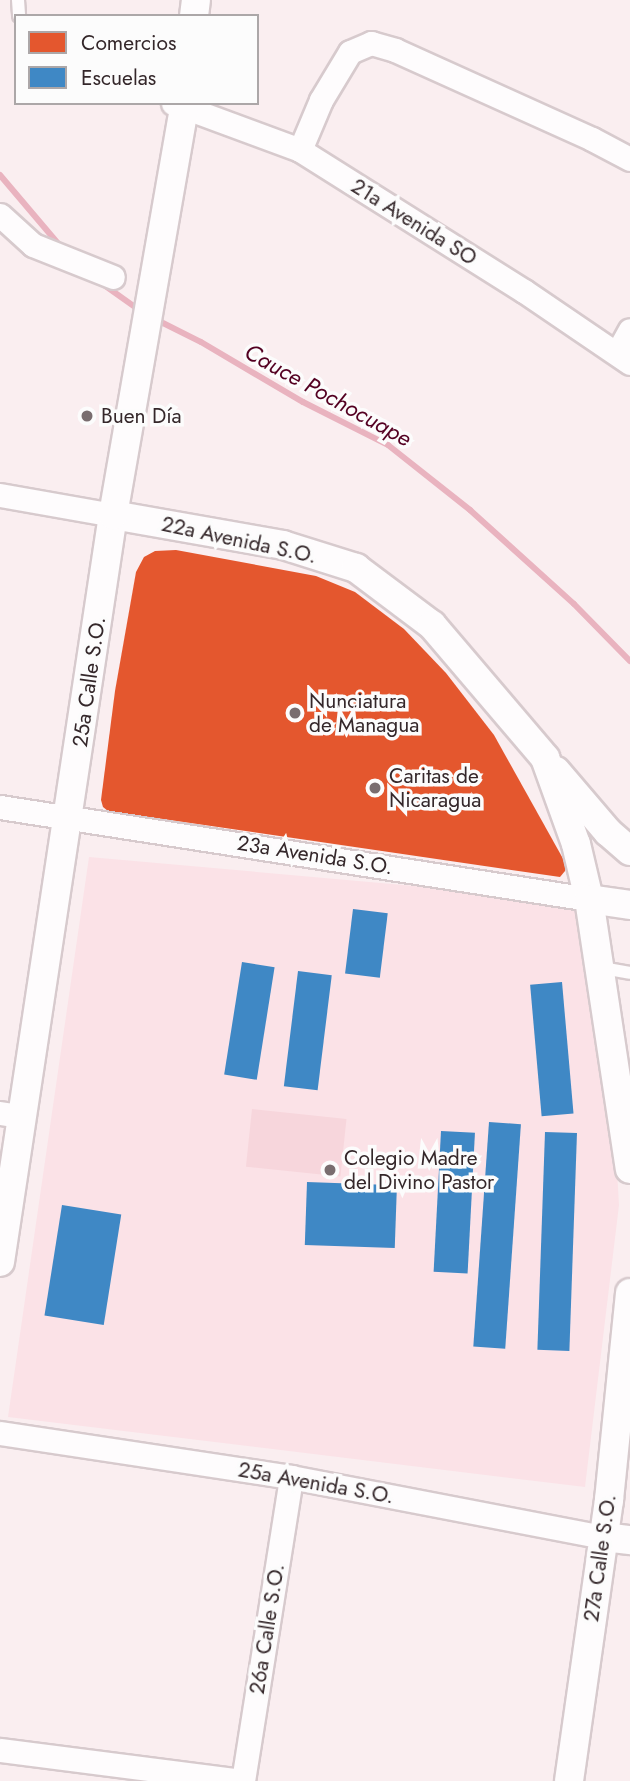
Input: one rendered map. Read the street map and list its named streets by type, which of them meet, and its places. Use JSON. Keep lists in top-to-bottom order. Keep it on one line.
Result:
{"streets":{"street":["21a Avenida SO","22a Avenida S.O.","25a Calle S.O.","23a Avenida S.O.","25a Avenida S.O.","27a Calle S.O.","26a Calle S.O."]},"crossings":[["21a Avenida SO","25a Calle S.O."],["22a Avenida S.O.","25a Calle S.O."],["22a Avenida S.O.","23a Avenida S.O."],["25a Calle S.O.","23a Avenida S.O."],["25a Avenida S.O.","27a Calle S.O."],["25a Avenida S.O.","26a Calle S.O."]],"water":["Cauce Pochocuape"],"places":["Buen Día","Nunciatura de Managua","Caritas de Nicaragua","Colegio Madre del Divino Pastor"],"legend":["Comercios","Escuelas"]}
